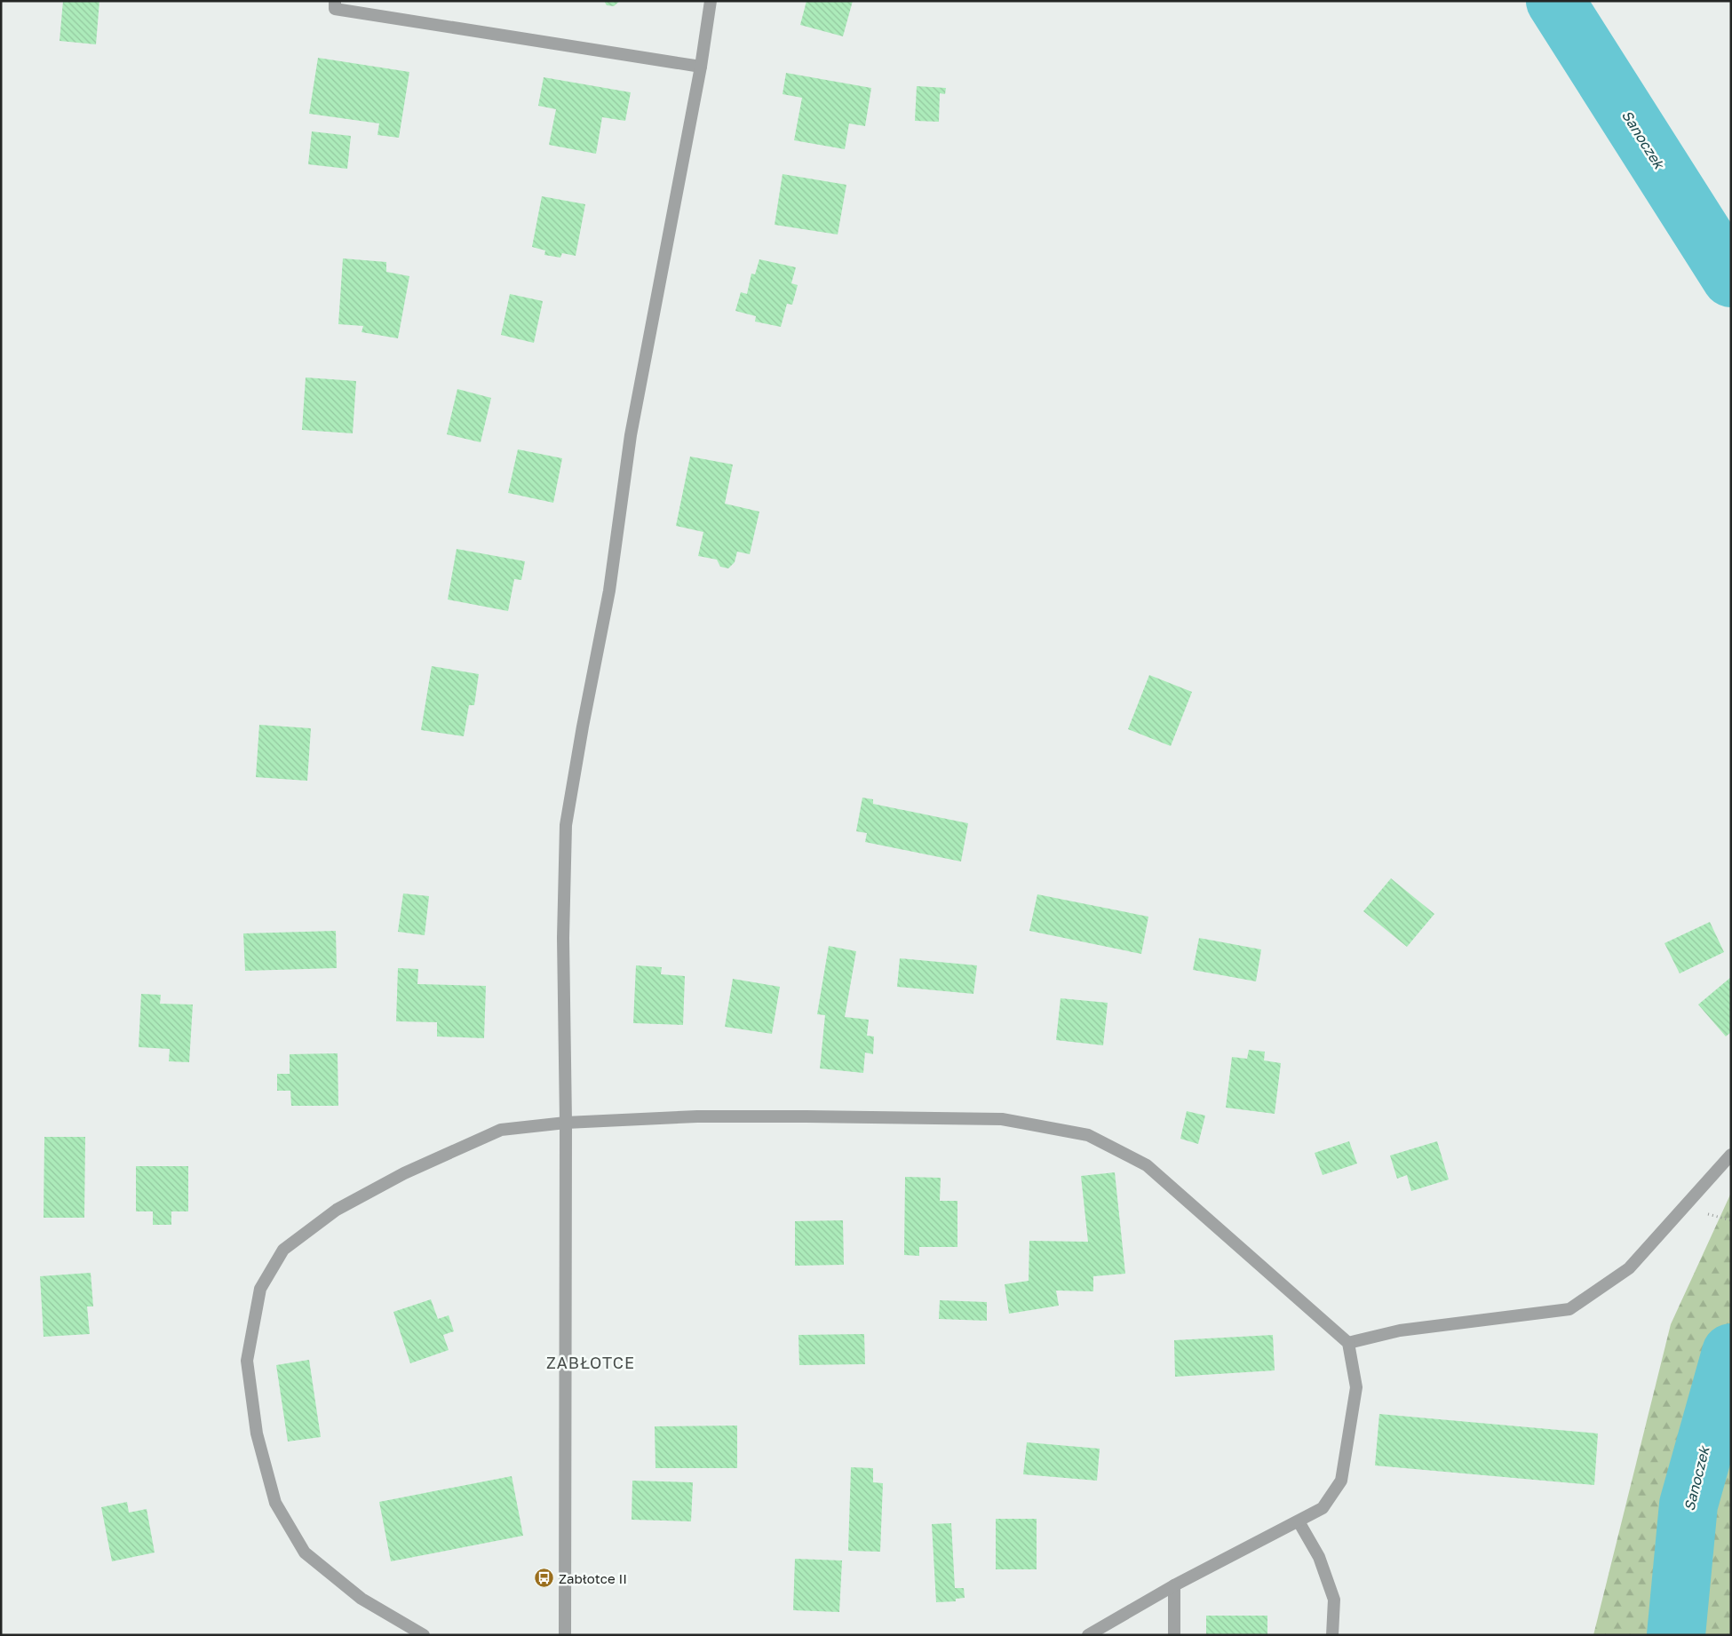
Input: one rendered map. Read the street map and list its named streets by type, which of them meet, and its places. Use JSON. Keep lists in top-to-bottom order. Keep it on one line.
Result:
{"districts":["ZABŁOTCE"],"water":["Sanoczek"],"places":{"bus stop":["Zabłotce II"]}}
